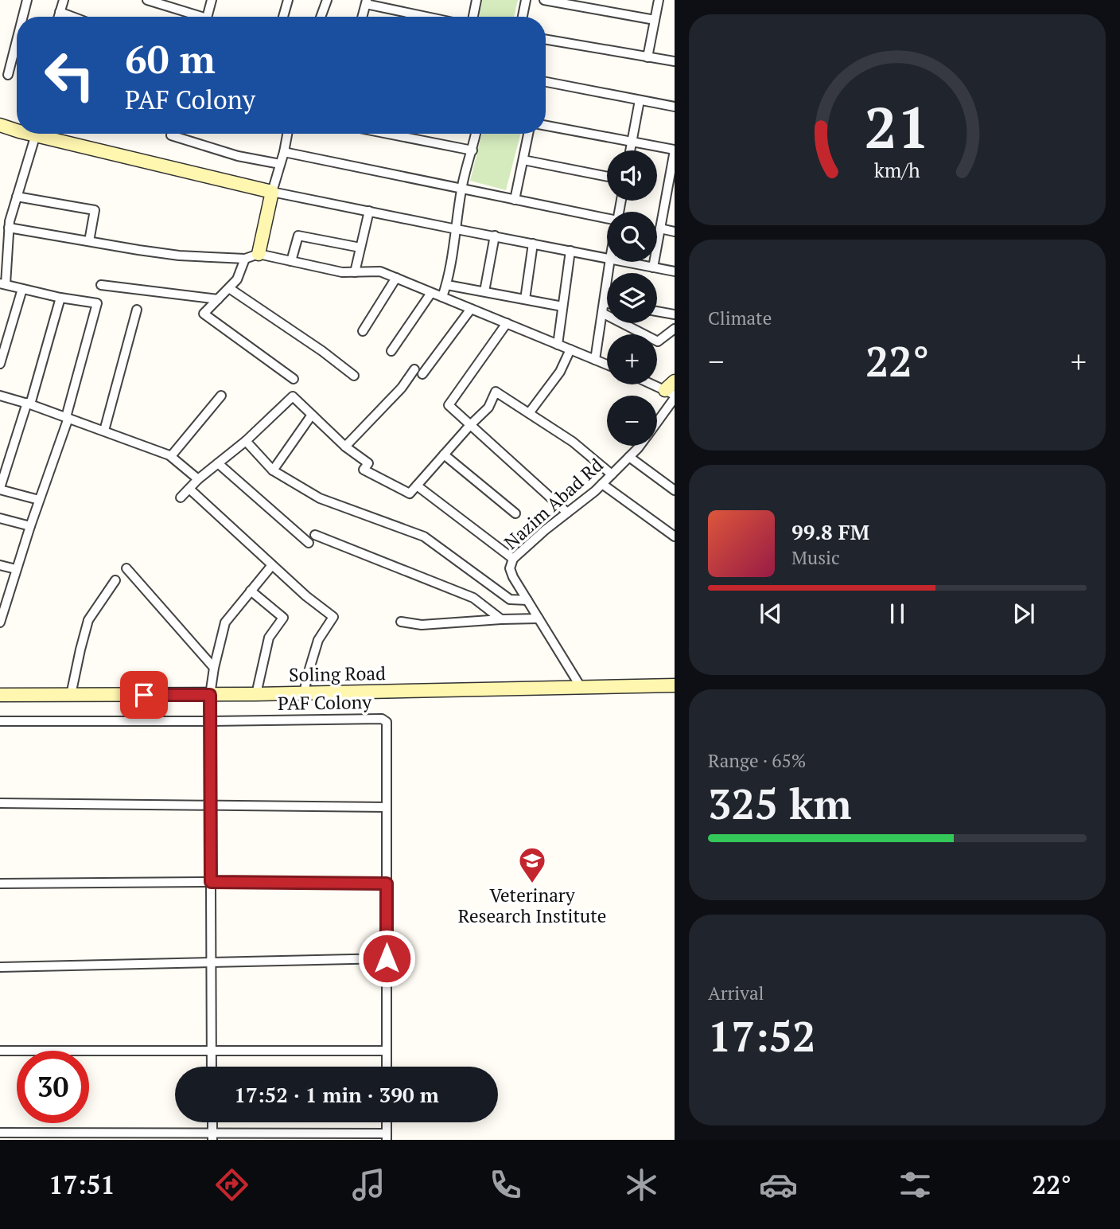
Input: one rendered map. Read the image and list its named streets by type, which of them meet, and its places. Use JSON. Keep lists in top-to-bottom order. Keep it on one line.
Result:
{"streets":{"street":["Nazim Abad Rd","Soling Road","PAF Colony"]},"crossings":[["Nazim Abad Rd","Soling Road"]],"places":{"school or university":["Veterinary Research Institute"]},"page":{"turn":["60 m","PAF Colony"],"map_buttons":["+","−"],"tile":["Climate",["Range · 65%","325 km"],["Arrival","17:52"]],"heat":["−","22°","+"],"song":["99.8 FM","Music"],"limit":"30","trip":"17:52 · 1 min · 390 m","tabs":["17:51","22°"],"gauge":["21","km/h"]}}
